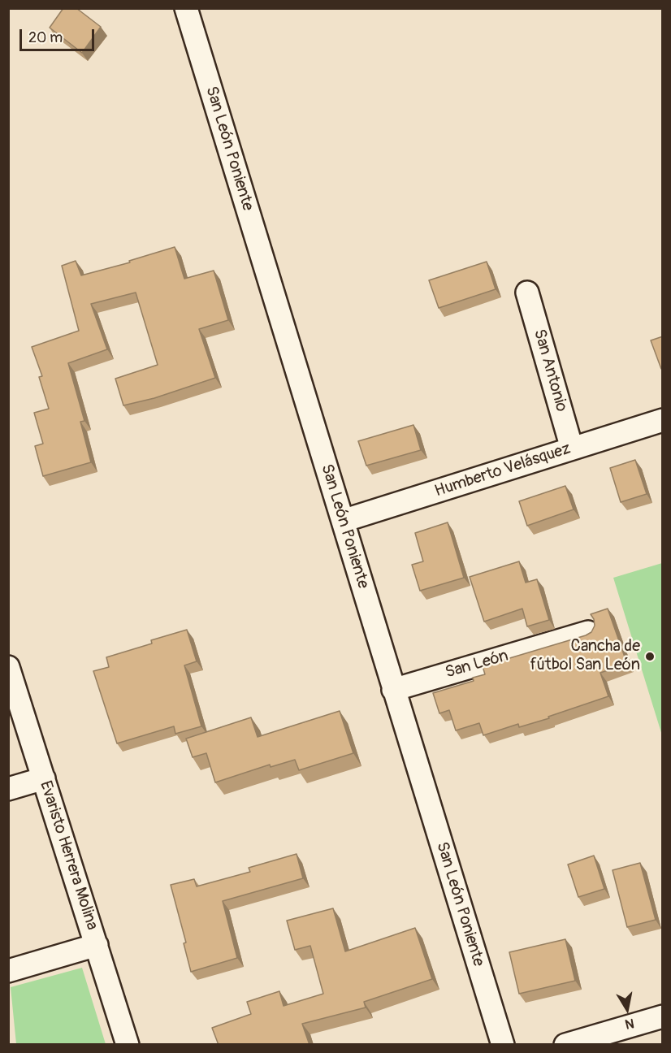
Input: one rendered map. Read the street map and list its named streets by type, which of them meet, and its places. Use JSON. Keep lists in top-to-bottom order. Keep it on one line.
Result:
{"streets":{"street":["San León Poniente","San Antonio","Humberto Velásquez","San León","Evaristo Herrera Molina"]},"crossings":[["San León Poniente","Humberto Velásquez"],["San León Poniente","San León"],["San Antonio","Humberto Velásquez"]],"places":["Cancha de fútbol San León"],"scale_bar":"20 m","north":"bottom"}
